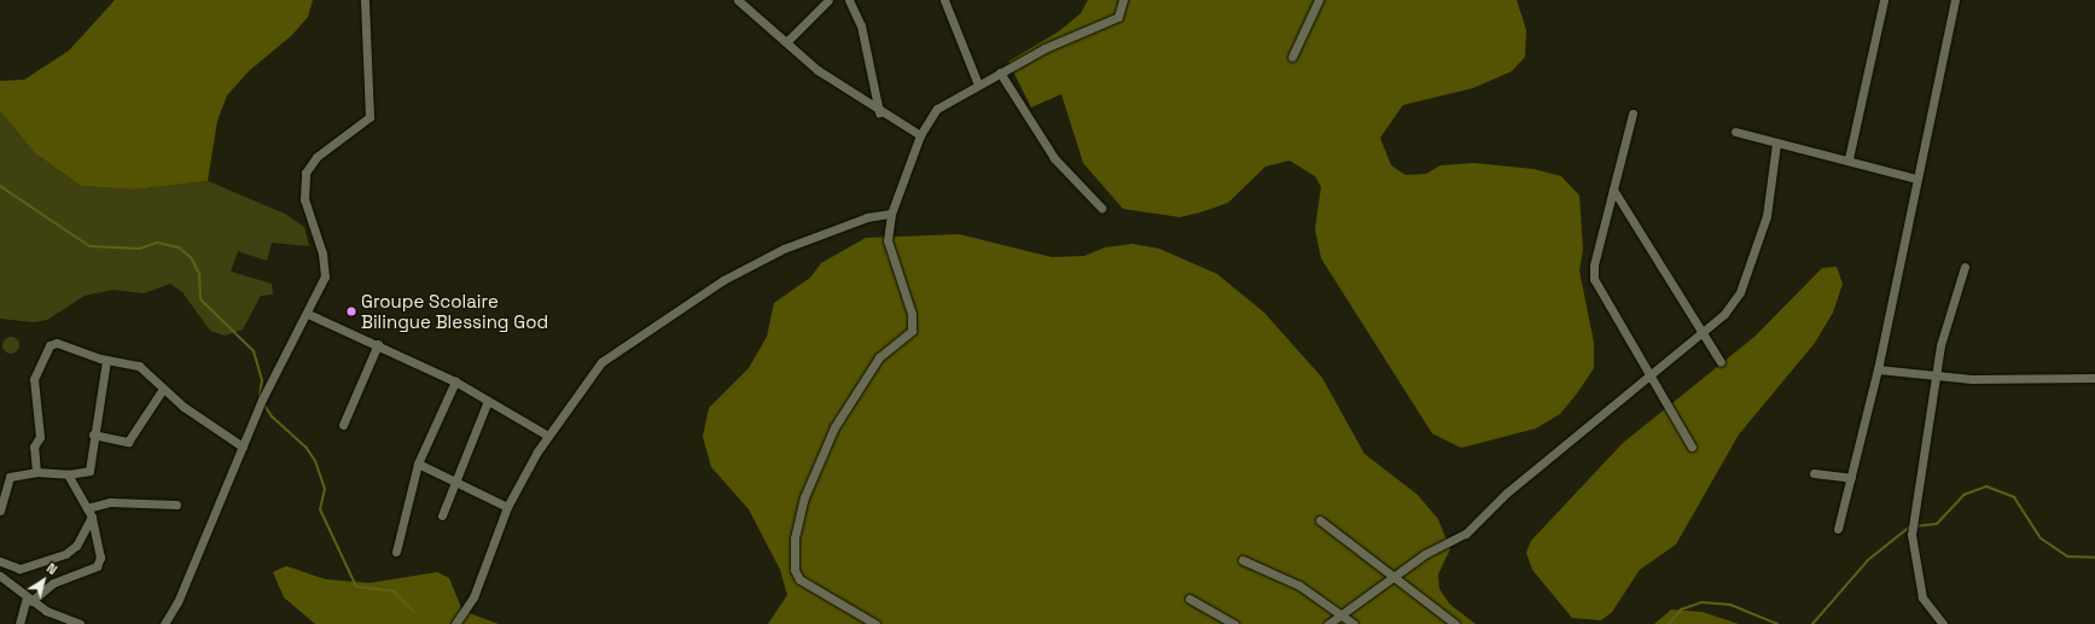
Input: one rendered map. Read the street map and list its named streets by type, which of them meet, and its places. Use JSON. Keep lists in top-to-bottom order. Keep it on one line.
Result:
{"places":["Groupe Scolaire Bilingue Blessing God"],"north":"top right"}
